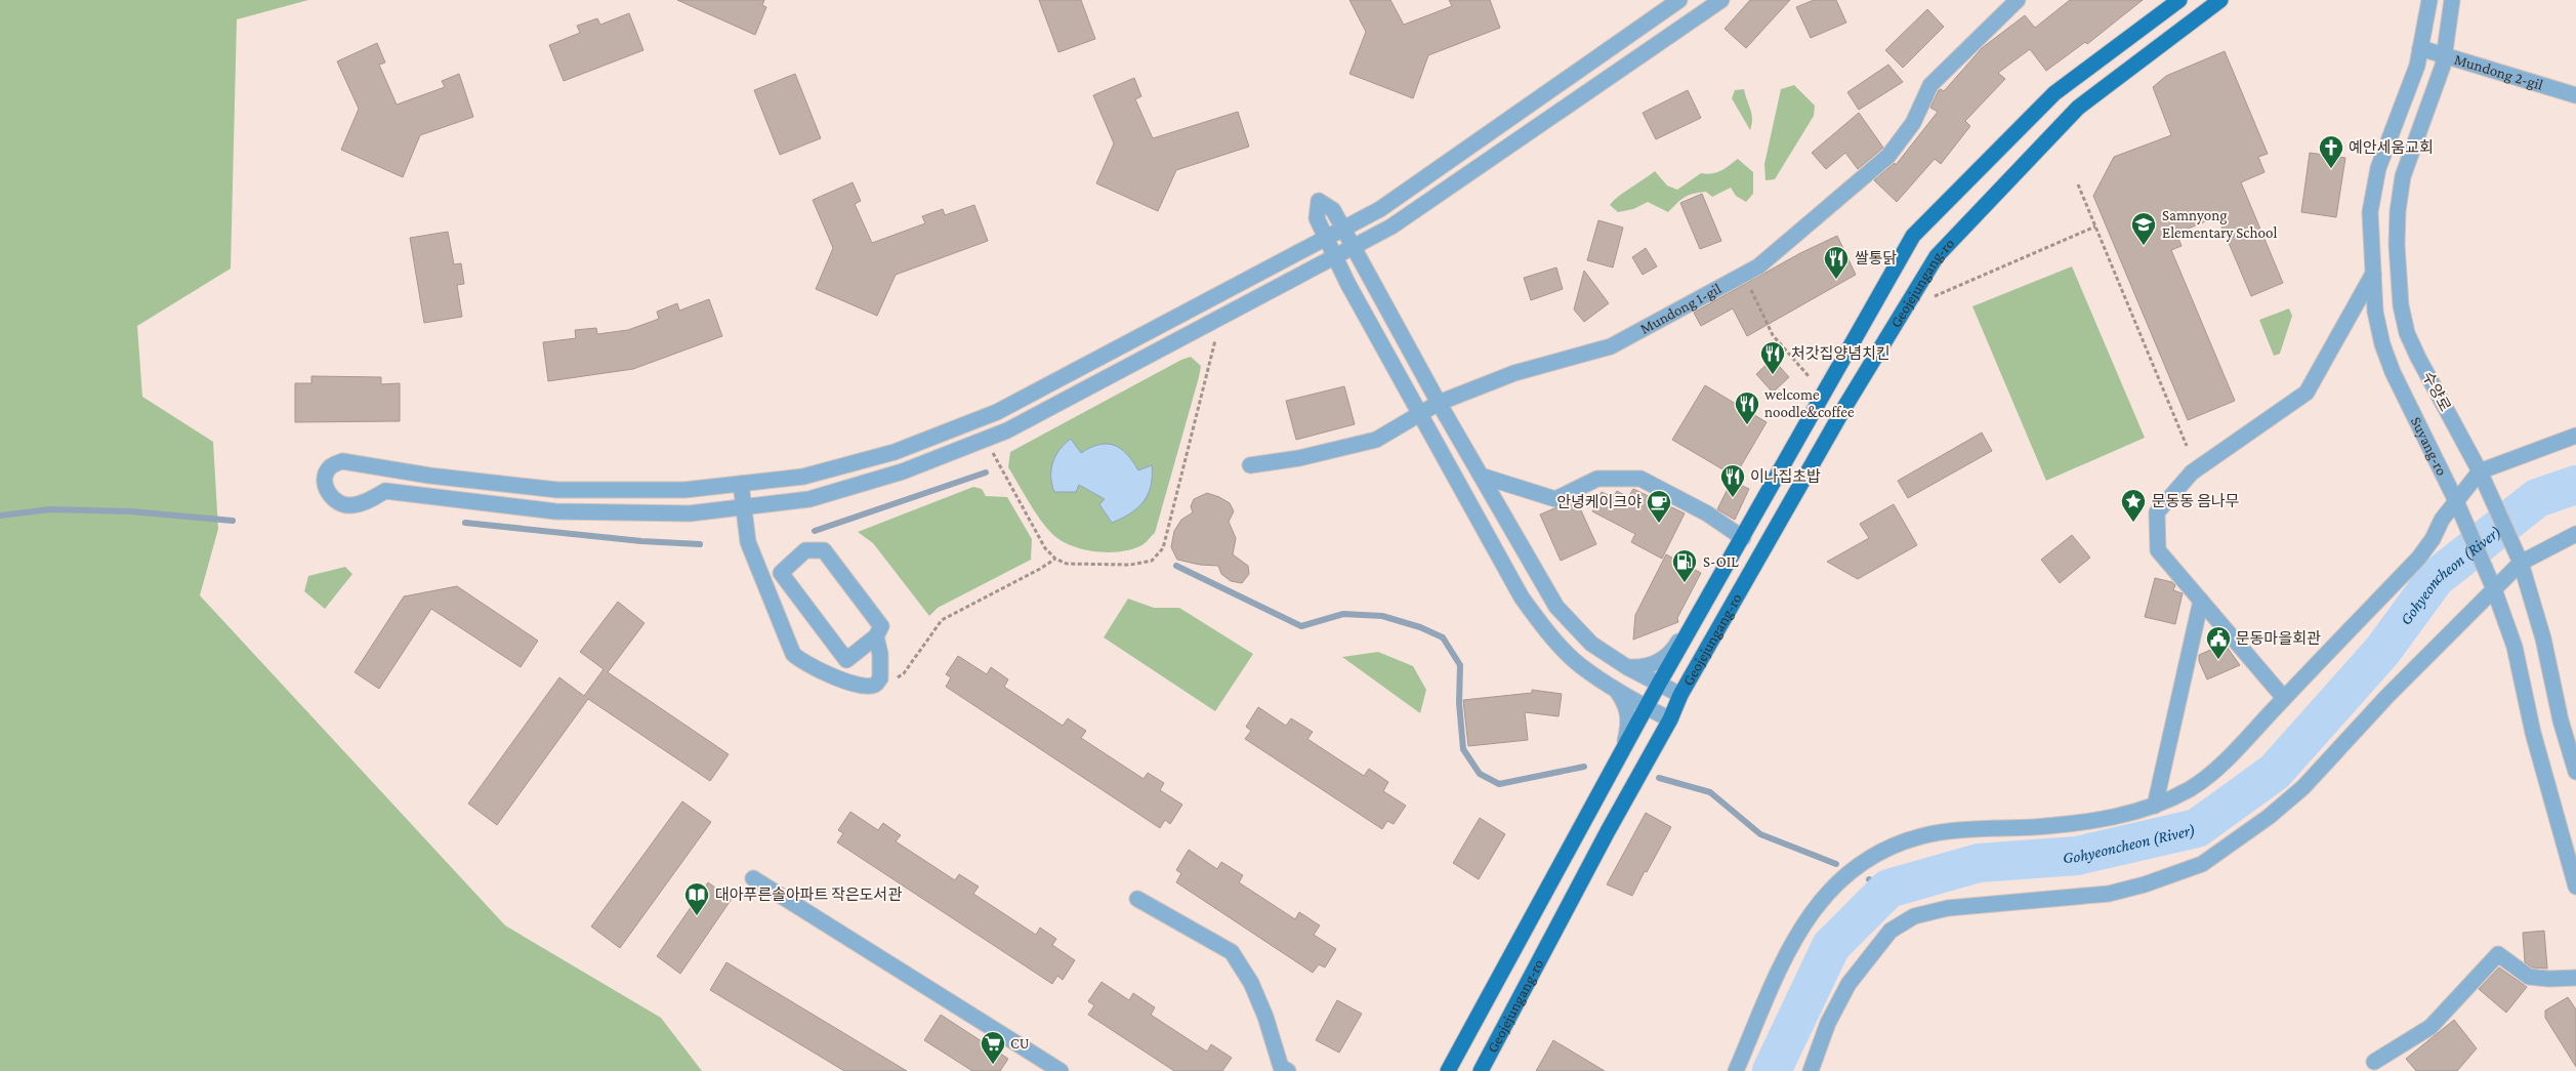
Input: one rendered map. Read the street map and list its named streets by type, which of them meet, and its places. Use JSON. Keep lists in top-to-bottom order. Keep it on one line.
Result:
{"streets":{"main road":["Geojejungang-ro"],"street":["Mundong 2-gil","Mundong 1-gil","수양로","Suyang-ro"]},"crossings":[["Mundong 2-gil","수양로"],["Mundong 2-gil","Suyang-ro"]],"water":["Gohyeoncheon (River)"],"places":{"church":["예안세움교회"],"school or university":["Samnyong Elementary School"],"restaurant":["쌀통닭","처갓집양념치킨","welcome noodle&coffee","이나집초밥"],"place":["문동동 음나무"],"cafe":["안녕케이크야"],"fuel station":["S-OIL"],"public building":["문동마을회관"],"library":["대아푸른솔아파트 작은도서관"],"supermarket":["CU"]}}
